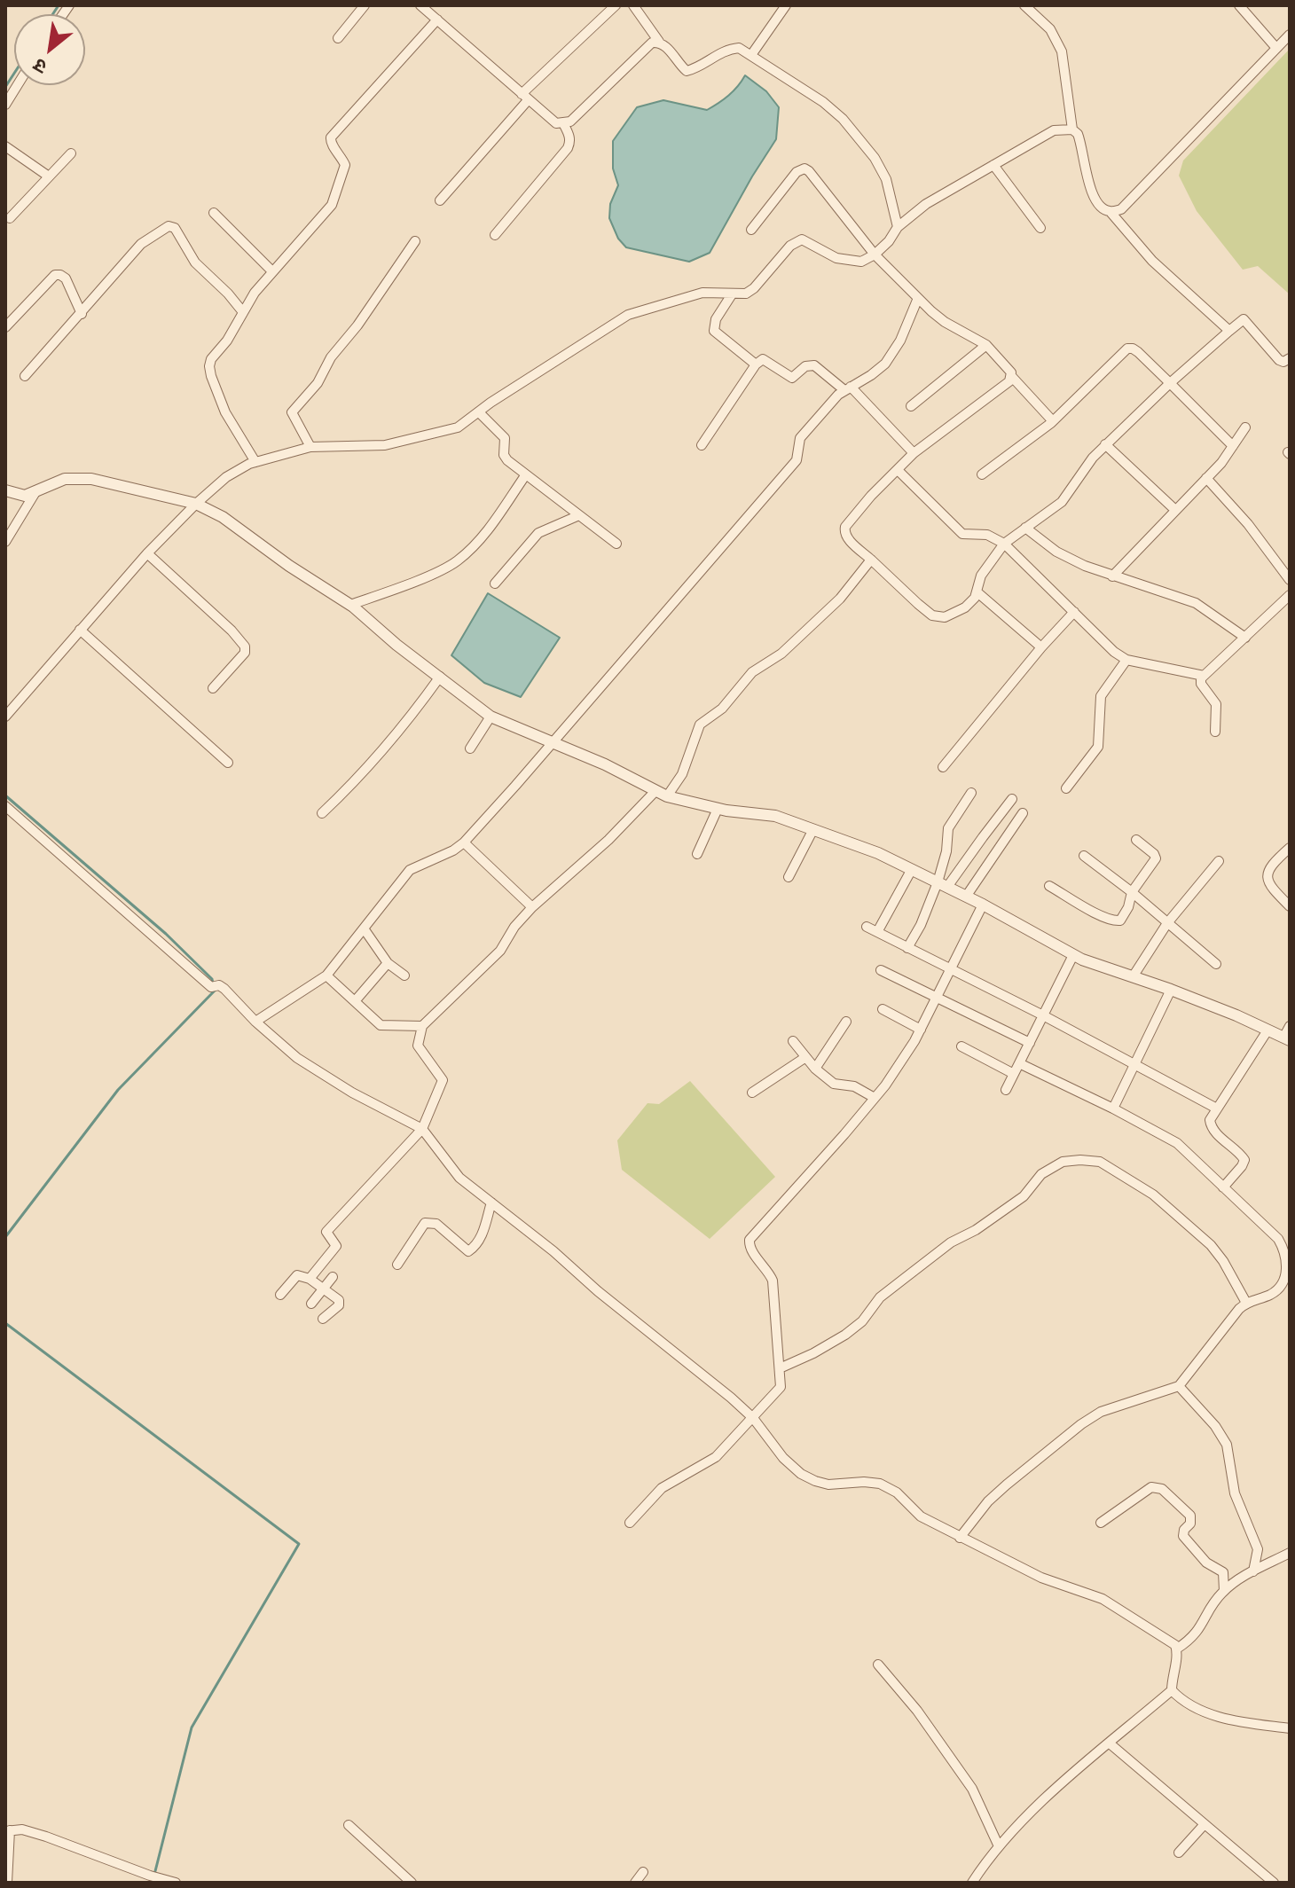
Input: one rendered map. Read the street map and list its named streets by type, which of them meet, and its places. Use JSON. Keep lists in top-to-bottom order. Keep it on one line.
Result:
{"north":"bottom left"}
